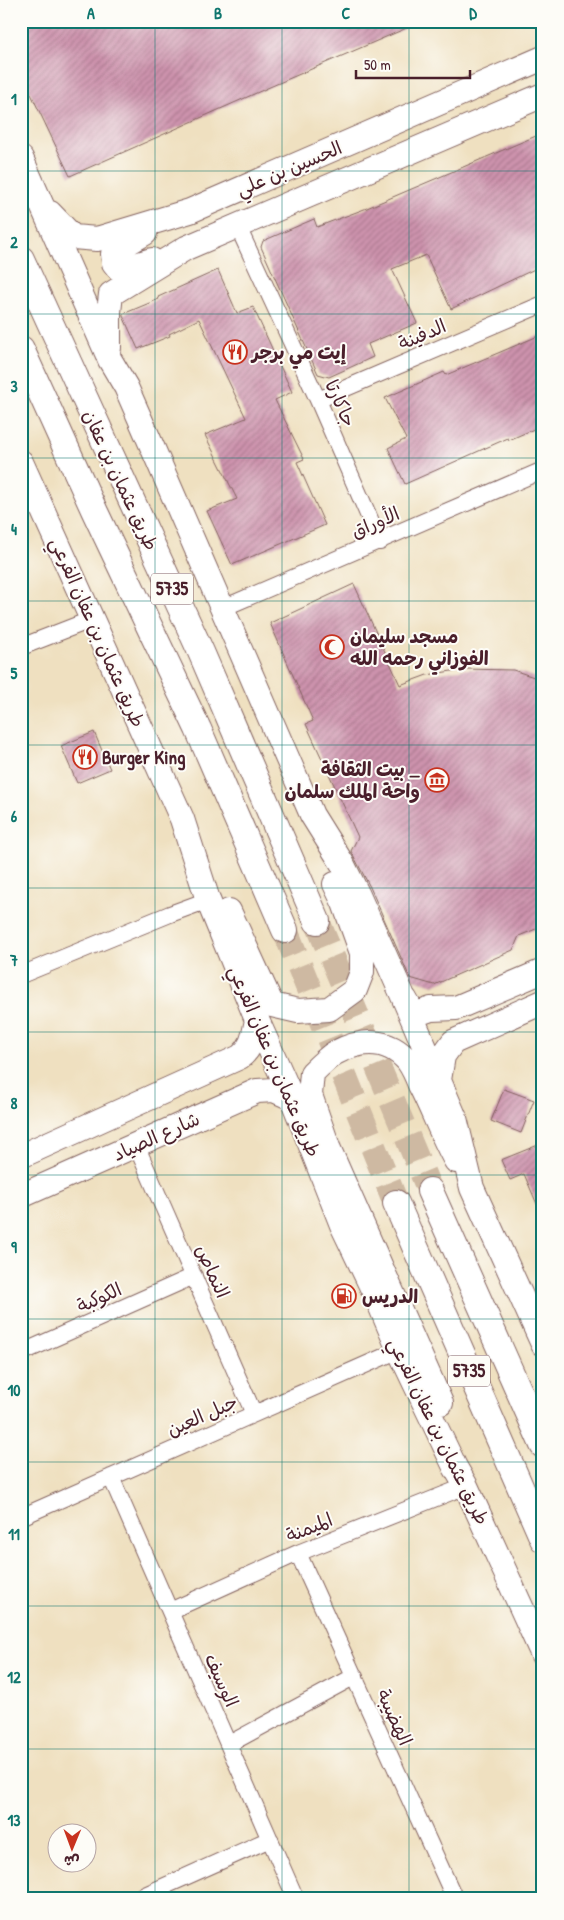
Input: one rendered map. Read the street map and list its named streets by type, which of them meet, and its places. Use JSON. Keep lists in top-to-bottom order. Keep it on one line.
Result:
{"streets":{"main road":["طريق عثمان بن عفان","5735"],"street":["الحسين بن علي","الدفينة","جاكارتا","الأوراق","طريق عثمان بن عفان الفرعي","شارع الصياد","النماص","الكوكبة","جبل العين","الميمنة","الوسيف","الهضيبة"]},"crossings":[["الحسين بن علي","جاكارتا"],["الدفينة","جاكارتا"],["جاكارتا","الأوراق"],["طريق عثمان بن عفان الفرعي","شارع الصياد"],["طريق عثمان بن عفان الفرعي","جبل العين"],["طريق عثمان بن عفان الفرعي","الميمنة"],["شارع الصياد","النماص"],["النماص","الكوكبة"],["النماص","جبل العين"],["جبل العين","الوسيف"],["الميمنة","الوسيف"],["الميمنة","الهضيبة"]],"places":{"restaurant":["إيت مي برجر","Burger King"],"mosque":["مسجد سليمان الفوزاني رحمه الله"],"museum":["بيت الثقافة _ واحة الملك سلمان"],"fuel station":["الدريس"]},"scale_bar":"50 m","north":"bottom","grid":{"columns":["A","B","C","D"],"rows":["1","2","3","4","5","6","7","8","9","10","11","12","13"]}}
